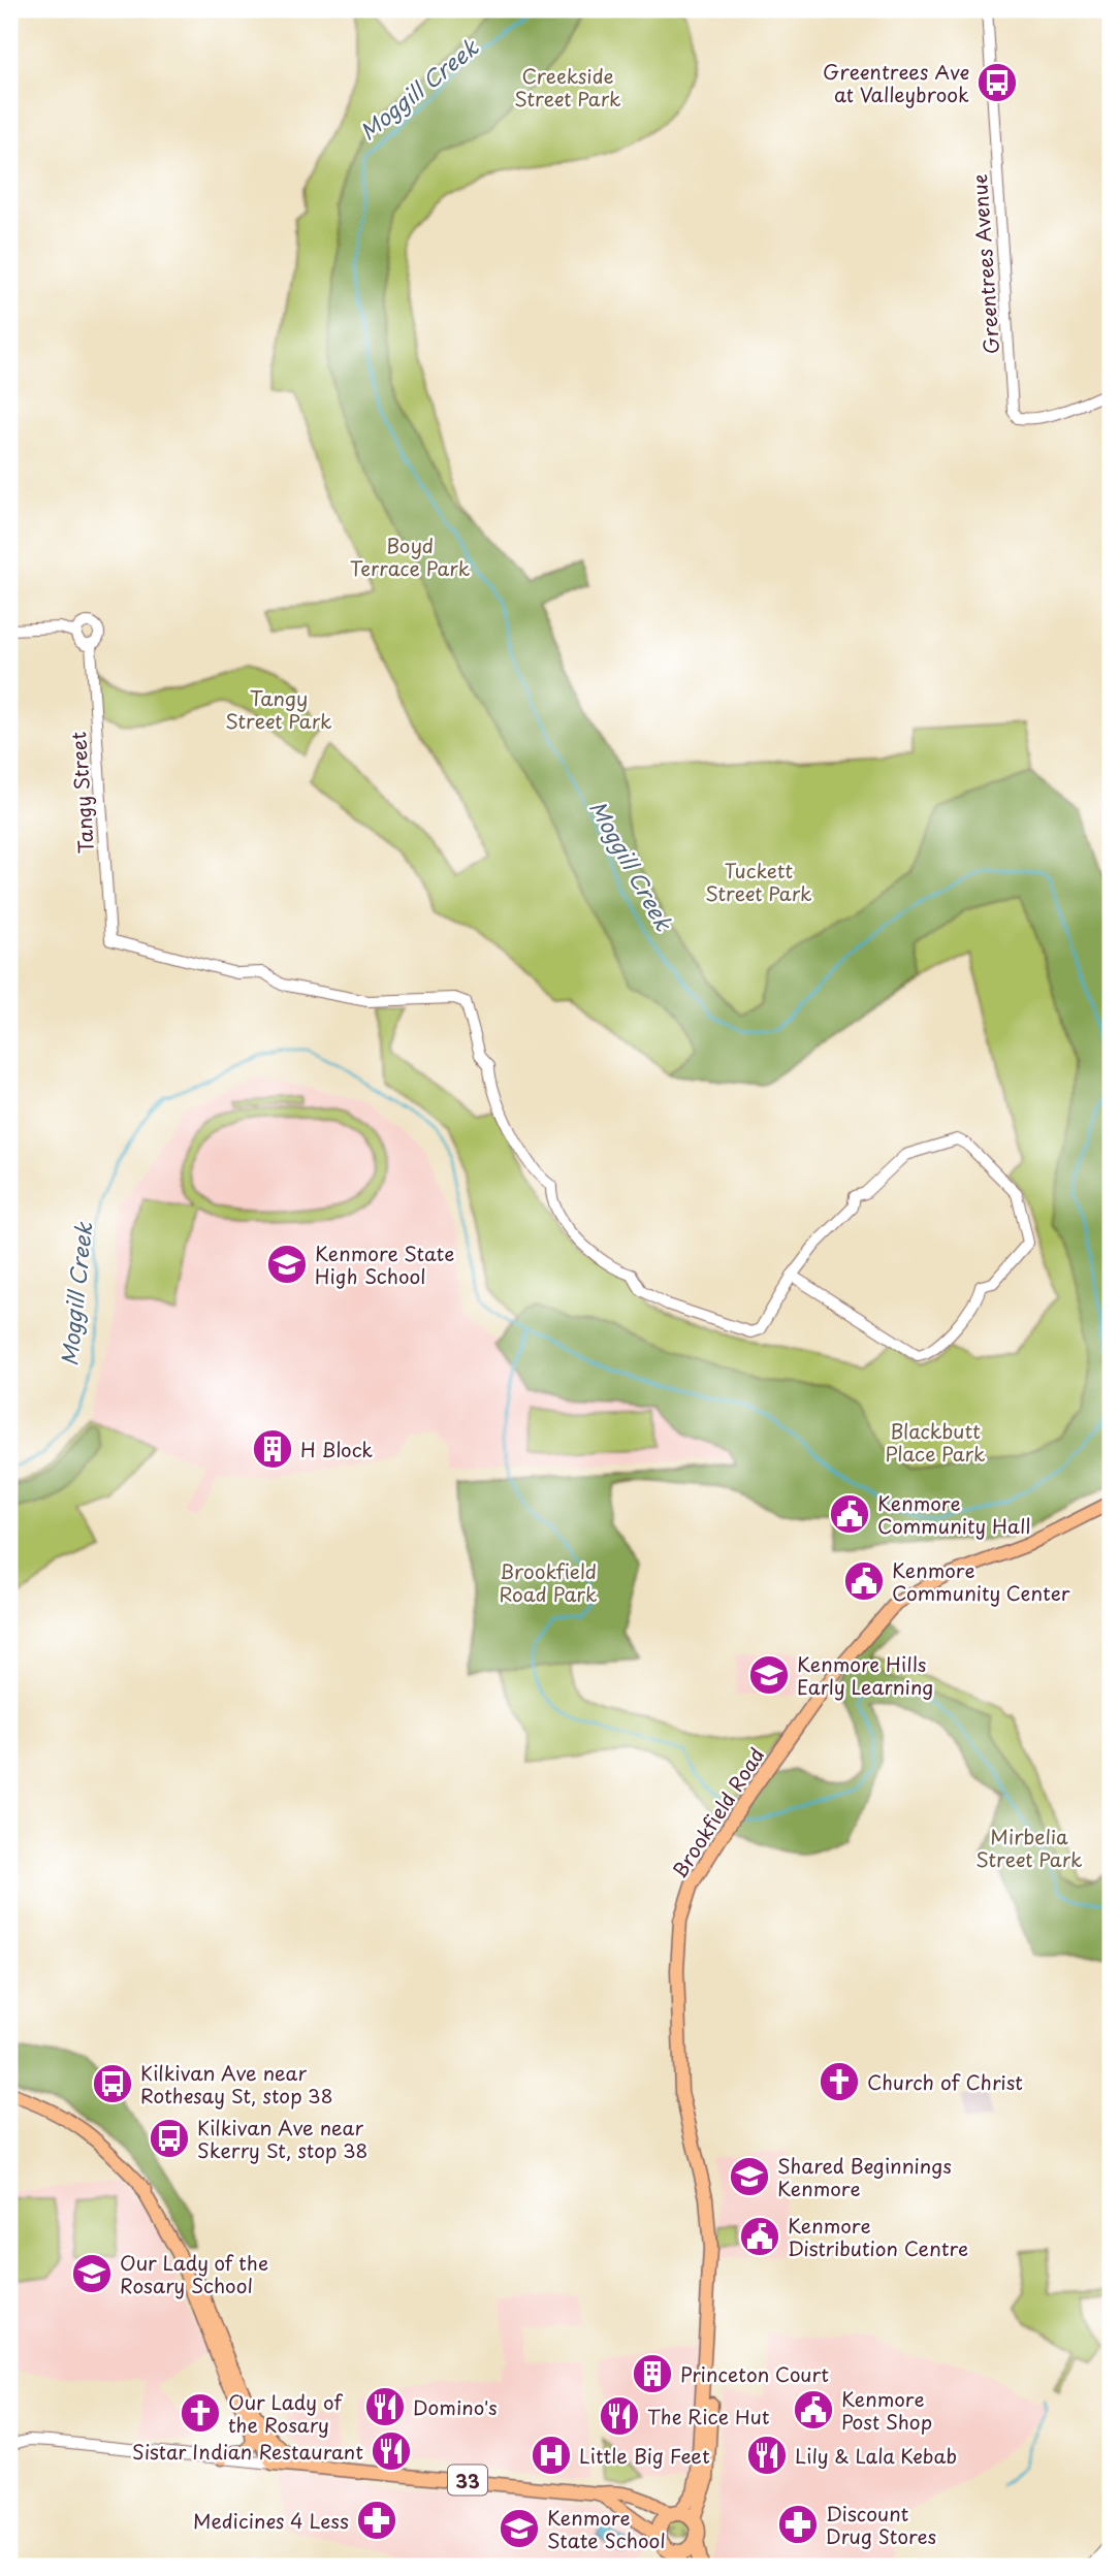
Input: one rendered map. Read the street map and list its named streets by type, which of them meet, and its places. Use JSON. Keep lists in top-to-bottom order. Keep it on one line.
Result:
{"streets":{"highway":["33"],"main road":["Brookfield Road"],"street":["Greentrees Avenue","Tangy Street"]},"crossings":[["Brookfield Road","33"]],"water":["Moggill Creek"],"parks":["Creekside Street Park","Boyd Terrace Park","Tangy Street Park","Tuckett Street Park","Blackbutt Place Park","Brookfield Road Park","Mirbelia Street Park"],"places":{"bus stop":["Greentrees Ave at Valleybrook","Kilkivan Ave near Rothesay St, stop 38","Kilkivan Ave near Skerry St, stop 38"],"school or university":["Kenmore State High School","Kenmore Hills Early Learning","Shared Beginnings Kenmore","Our Lady of the Rosary School","Kenmore State School"],"building":["H Block","Princeton Court"],"public building":["Kenmore Community Hall","Kenmore Community Center","Kenmore Distribution Centre","Kenmore Post Shop"],"church":["Church of Christ","Our Lady of the Rosary"],"restaurant":["Domino's","The Rice Hut","Sistar Indian Restaurant","Lily & Lala Kebab"],"hospital":["Little Big Feet"],"pharmacy":["Medicines 4 Less","Discount Drug Stores"]}}
